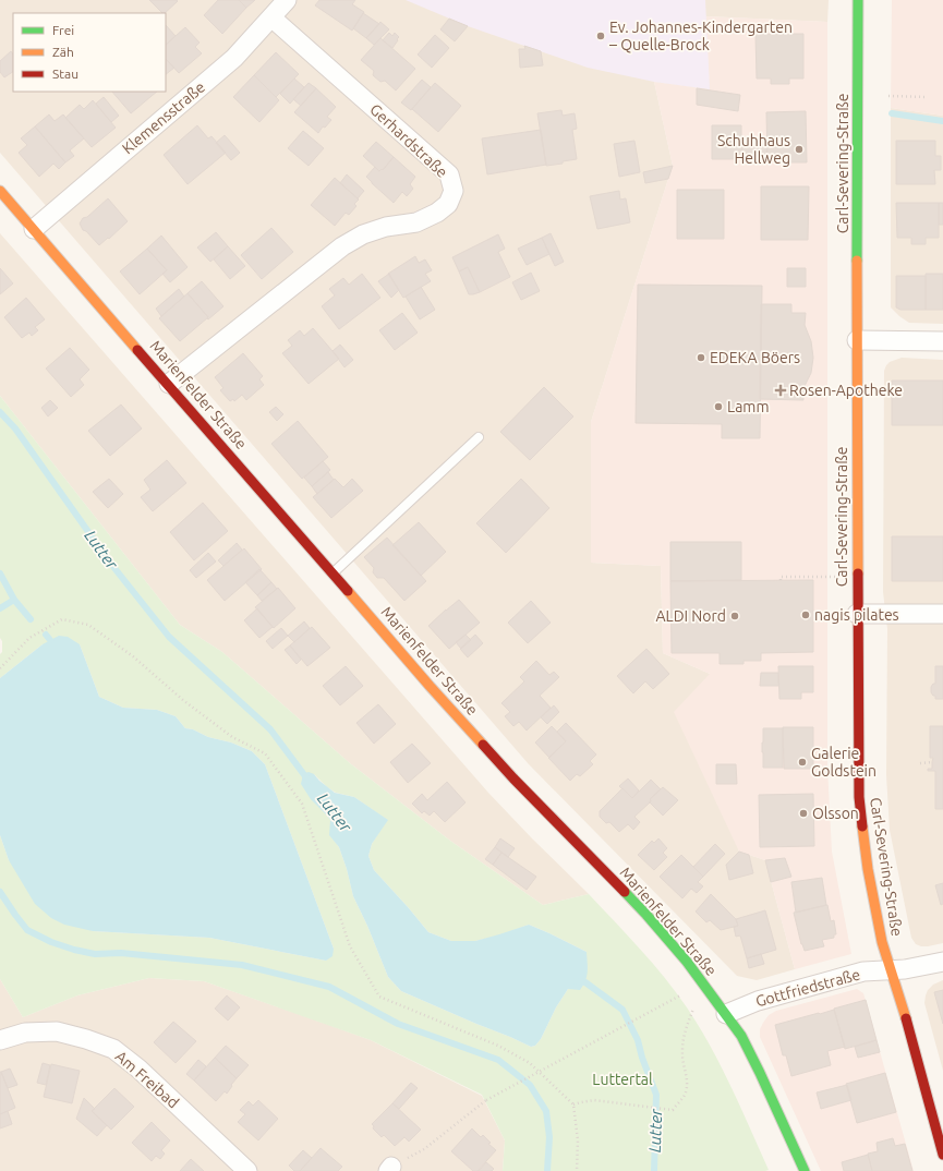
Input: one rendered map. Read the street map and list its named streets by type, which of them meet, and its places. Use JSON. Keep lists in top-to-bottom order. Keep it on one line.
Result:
{"streets":{"street":["Klemensstraße","Gerhardstraße","Carl-Severing-Straße","Marienfelder Straße","Gottfriedstraße","Am Freibad"]},"crossings":[["Klemensstraße","Gerhardstraße"],["Klemensstraße","Marienfelder Straße"],["Gerhardstraße","Marienfelder Straße"],["Carl-Severing-Straße","Gottfriedstraße"],["Marienfelder Straße","Gottfriedstraße"]],"water":["Lutter"],"parks":["Luttertal"],"places":{"other":["Ev. Johannes-Kindergarten – Quelle-Brock","Schuhhaus Hellweg","EDEKA Böers","Lamm","nagis pilates","ALDI Nord","Galerie Goldstein","Olsson"],"health":["Rosen-Apotheke"]},"legend":["Frei","Zäh","Stau"]}
